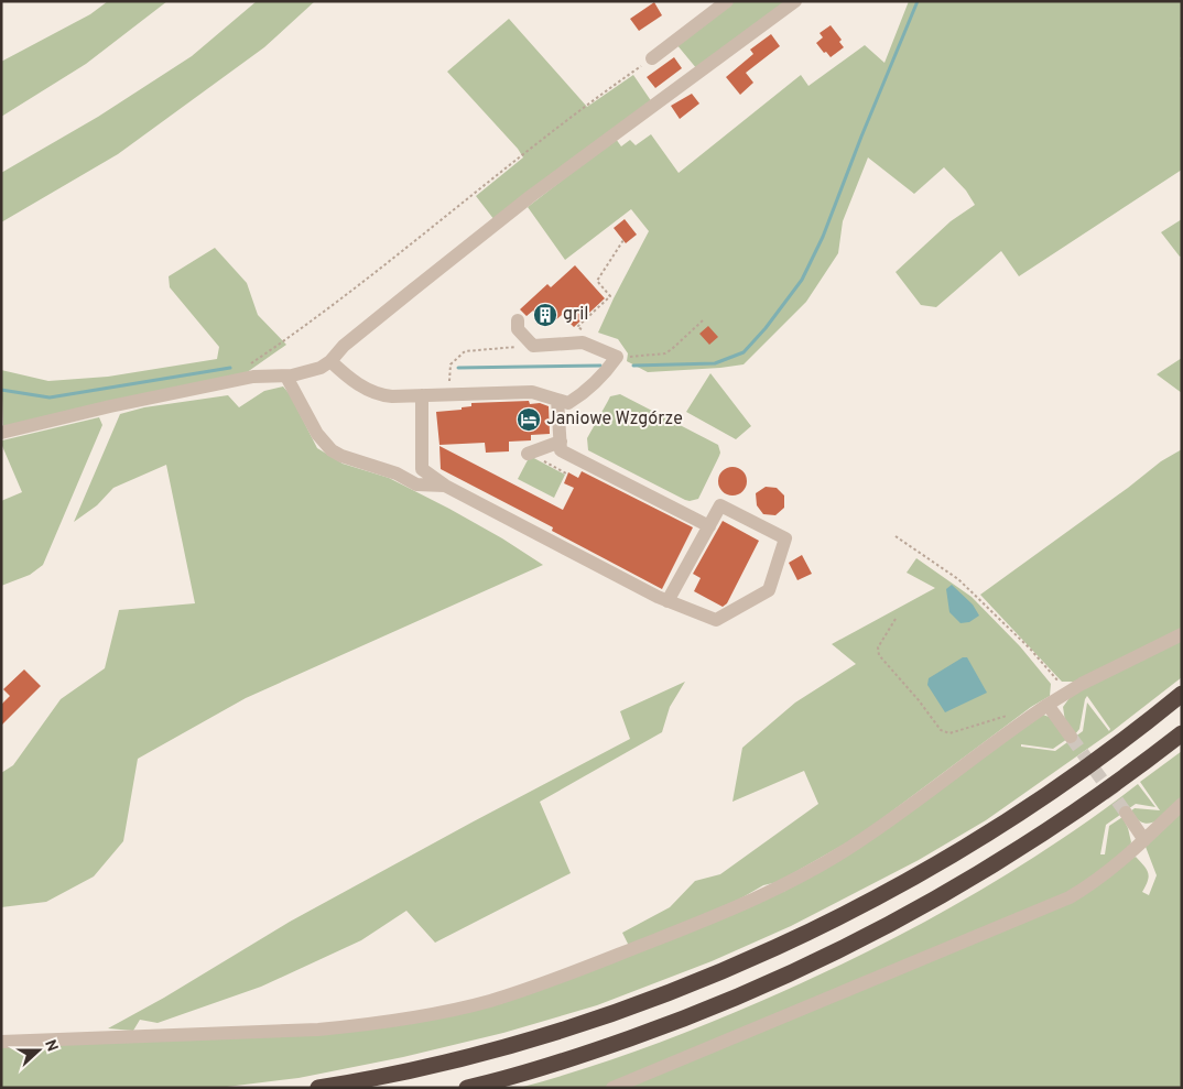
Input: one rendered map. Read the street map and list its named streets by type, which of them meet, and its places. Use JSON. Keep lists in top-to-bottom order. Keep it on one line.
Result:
{"places":{"building":["gril"],"hotel":["Janiowe Wzgórze"]},"north":"right"}
